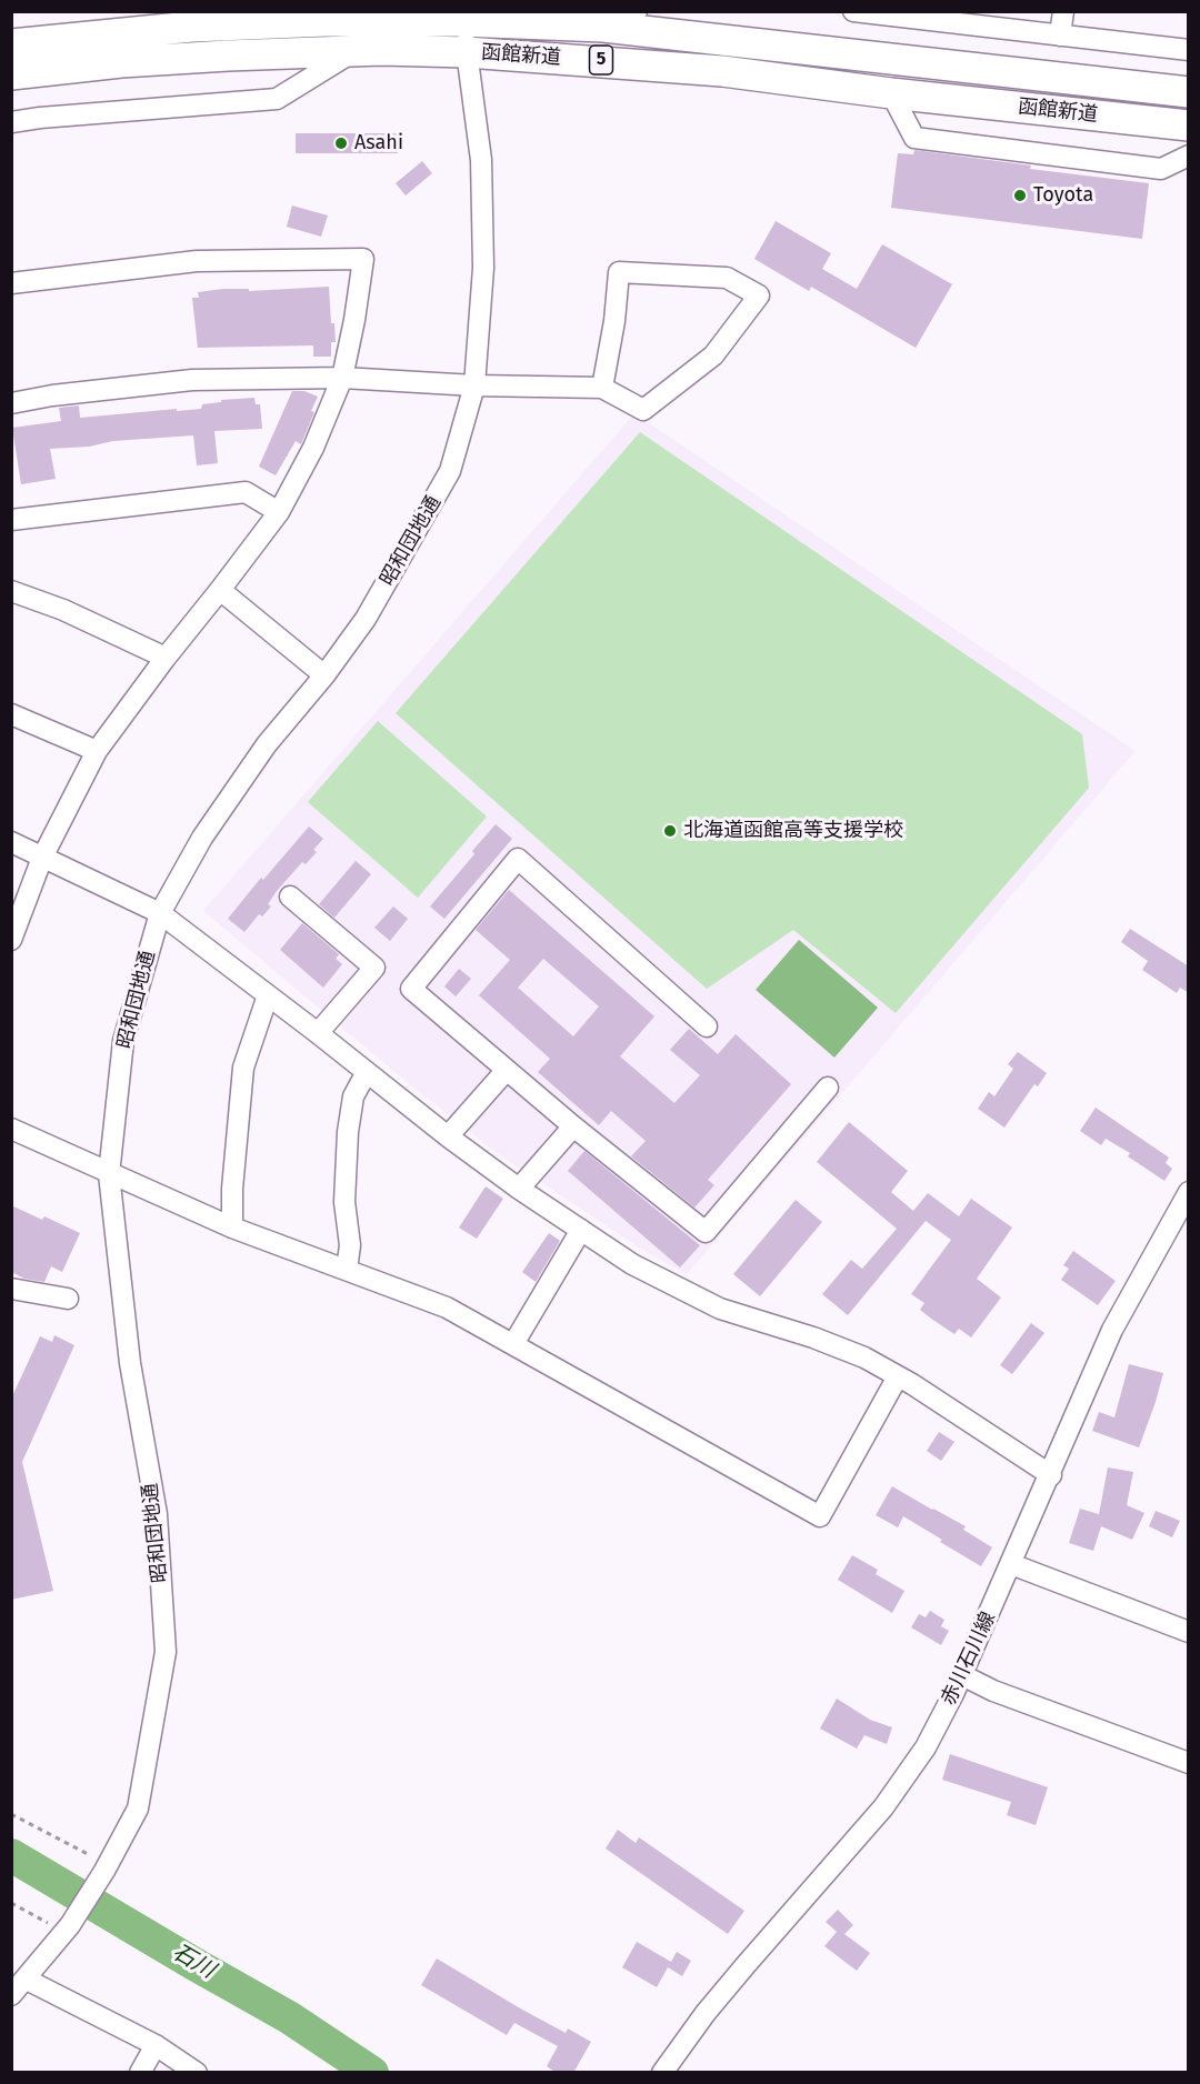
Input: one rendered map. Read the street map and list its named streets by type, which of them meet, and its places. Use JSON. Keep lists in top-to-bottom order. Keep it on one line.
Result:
{"streets":{"highway":["函館新道","5"],"street":["昭和団地通","赤川石川線"]},"crossings":[["函館新道","昭和団地通"]],"water":["石川"],"places":["Asahi","Toyota","北海道函館高等支援学校"]}
